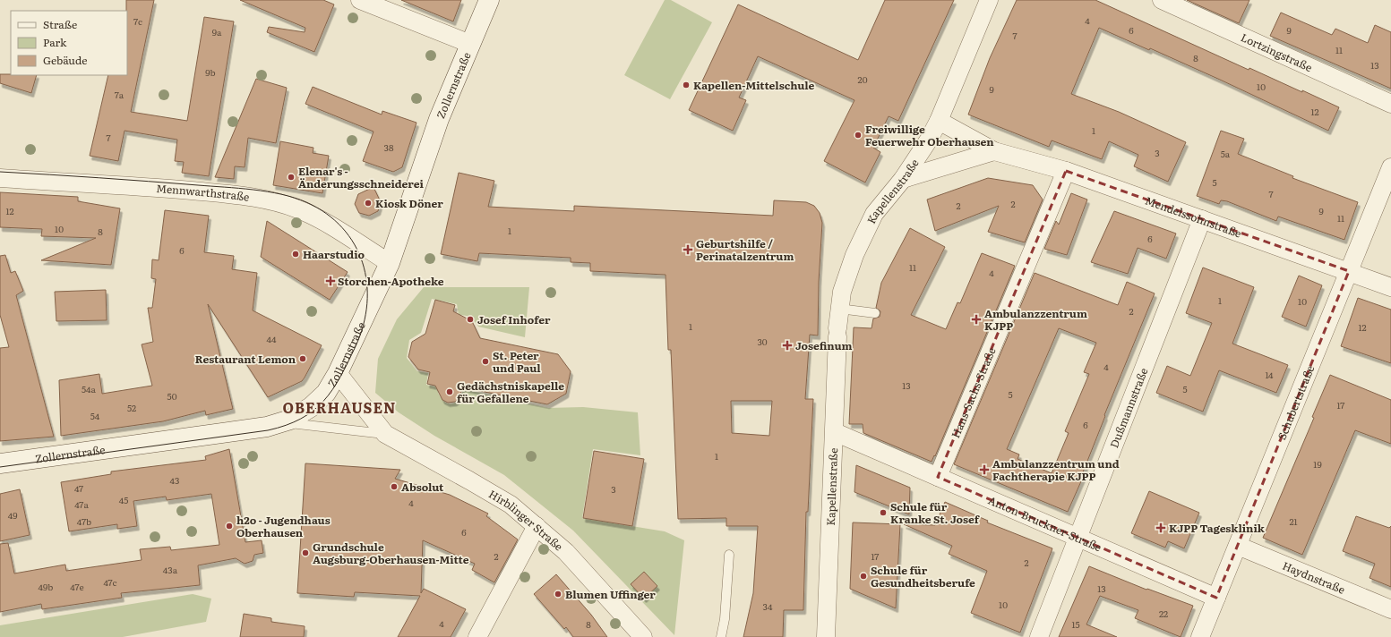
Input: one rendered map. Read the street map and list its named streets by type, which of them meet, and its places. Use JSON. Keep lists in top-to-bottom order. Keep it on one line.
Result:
{"streets":{"street":["Lortzingstraße","Zollernstraße","Kapellenstraße","Mennwarthstraße","Mendelssohnstraße","Hans-Sachs-Straße","Schubertstraße","Dußmannstraße","Hirblinger Straße","Anton-Bruckner-Straße","Haydnstraße"]},"crossings":[["Zollernstraße","Mennwarthstraße"],["Zollernstraße","Hirblinger Straße"],["Kapellenstraße","Mendelssohnstraße"],["Kapellenstraße","Anton-Bruckner-Straße"],["Mendelssohnstraße","Hans-Sachs-Straße"],["Mendelssohnstraße","Schubertstraße"],["Mendelssohnstraße","Dußmannstraße"],["Hans-Sachs-Straße","Anton-Bruckner-Straße"],["Schubertstraße","Anton-Bruckner-Straße"],["Schubertstraße","Haydnstraße"],["Dußmannstraße","Anton-Bruckner-Straße"]],"districts":["OBERHAUSEN"],"places":{"other":["Kapellen-Mittelschule","Freiwillige Feuerwehr Oberhausen","Elenar's - Änderungsschneiderei","Kiosk Döner","Haarstudio","Josef Inhofer","Restaurant Lemon","St. Peter und Paul","Gedächstniskapelle für Gefallene","Absolut","Schule für Kranke St. Josef","h2o - Jugendhaus Oberhausen","Grundschule Augsburg-Oberhausen-Mitte","Schule für Gesundheitsberufe","Blumen Uffinger"],"health":["Geburtshilfe / Perinatalzentrum","Storchen-Apotheke","Ambulanzzentrum KJPP","Josefinum","Ambulanzzentrum und Fachtherapie KJPP","KJPP Tagesklinik"]},"house_numbers":["4","7c","6","9","9a","7","11","8","13","9b","20","10","9","7a","12","1","7","38","3","5a","5","7","2","2","12","9","11","10","1","8","6","6","11","4","1","10","2","1","12","44","30","4","14","13","54a","5","5","50","17","52","54","6","1","19","43","47","3","45","4","47a","49","47b","21","6","2","17","2","43a","47c","49b","47e","13","10","34","22","4","8","15"],"legend":["Straße","Park","Gebäude"]}
